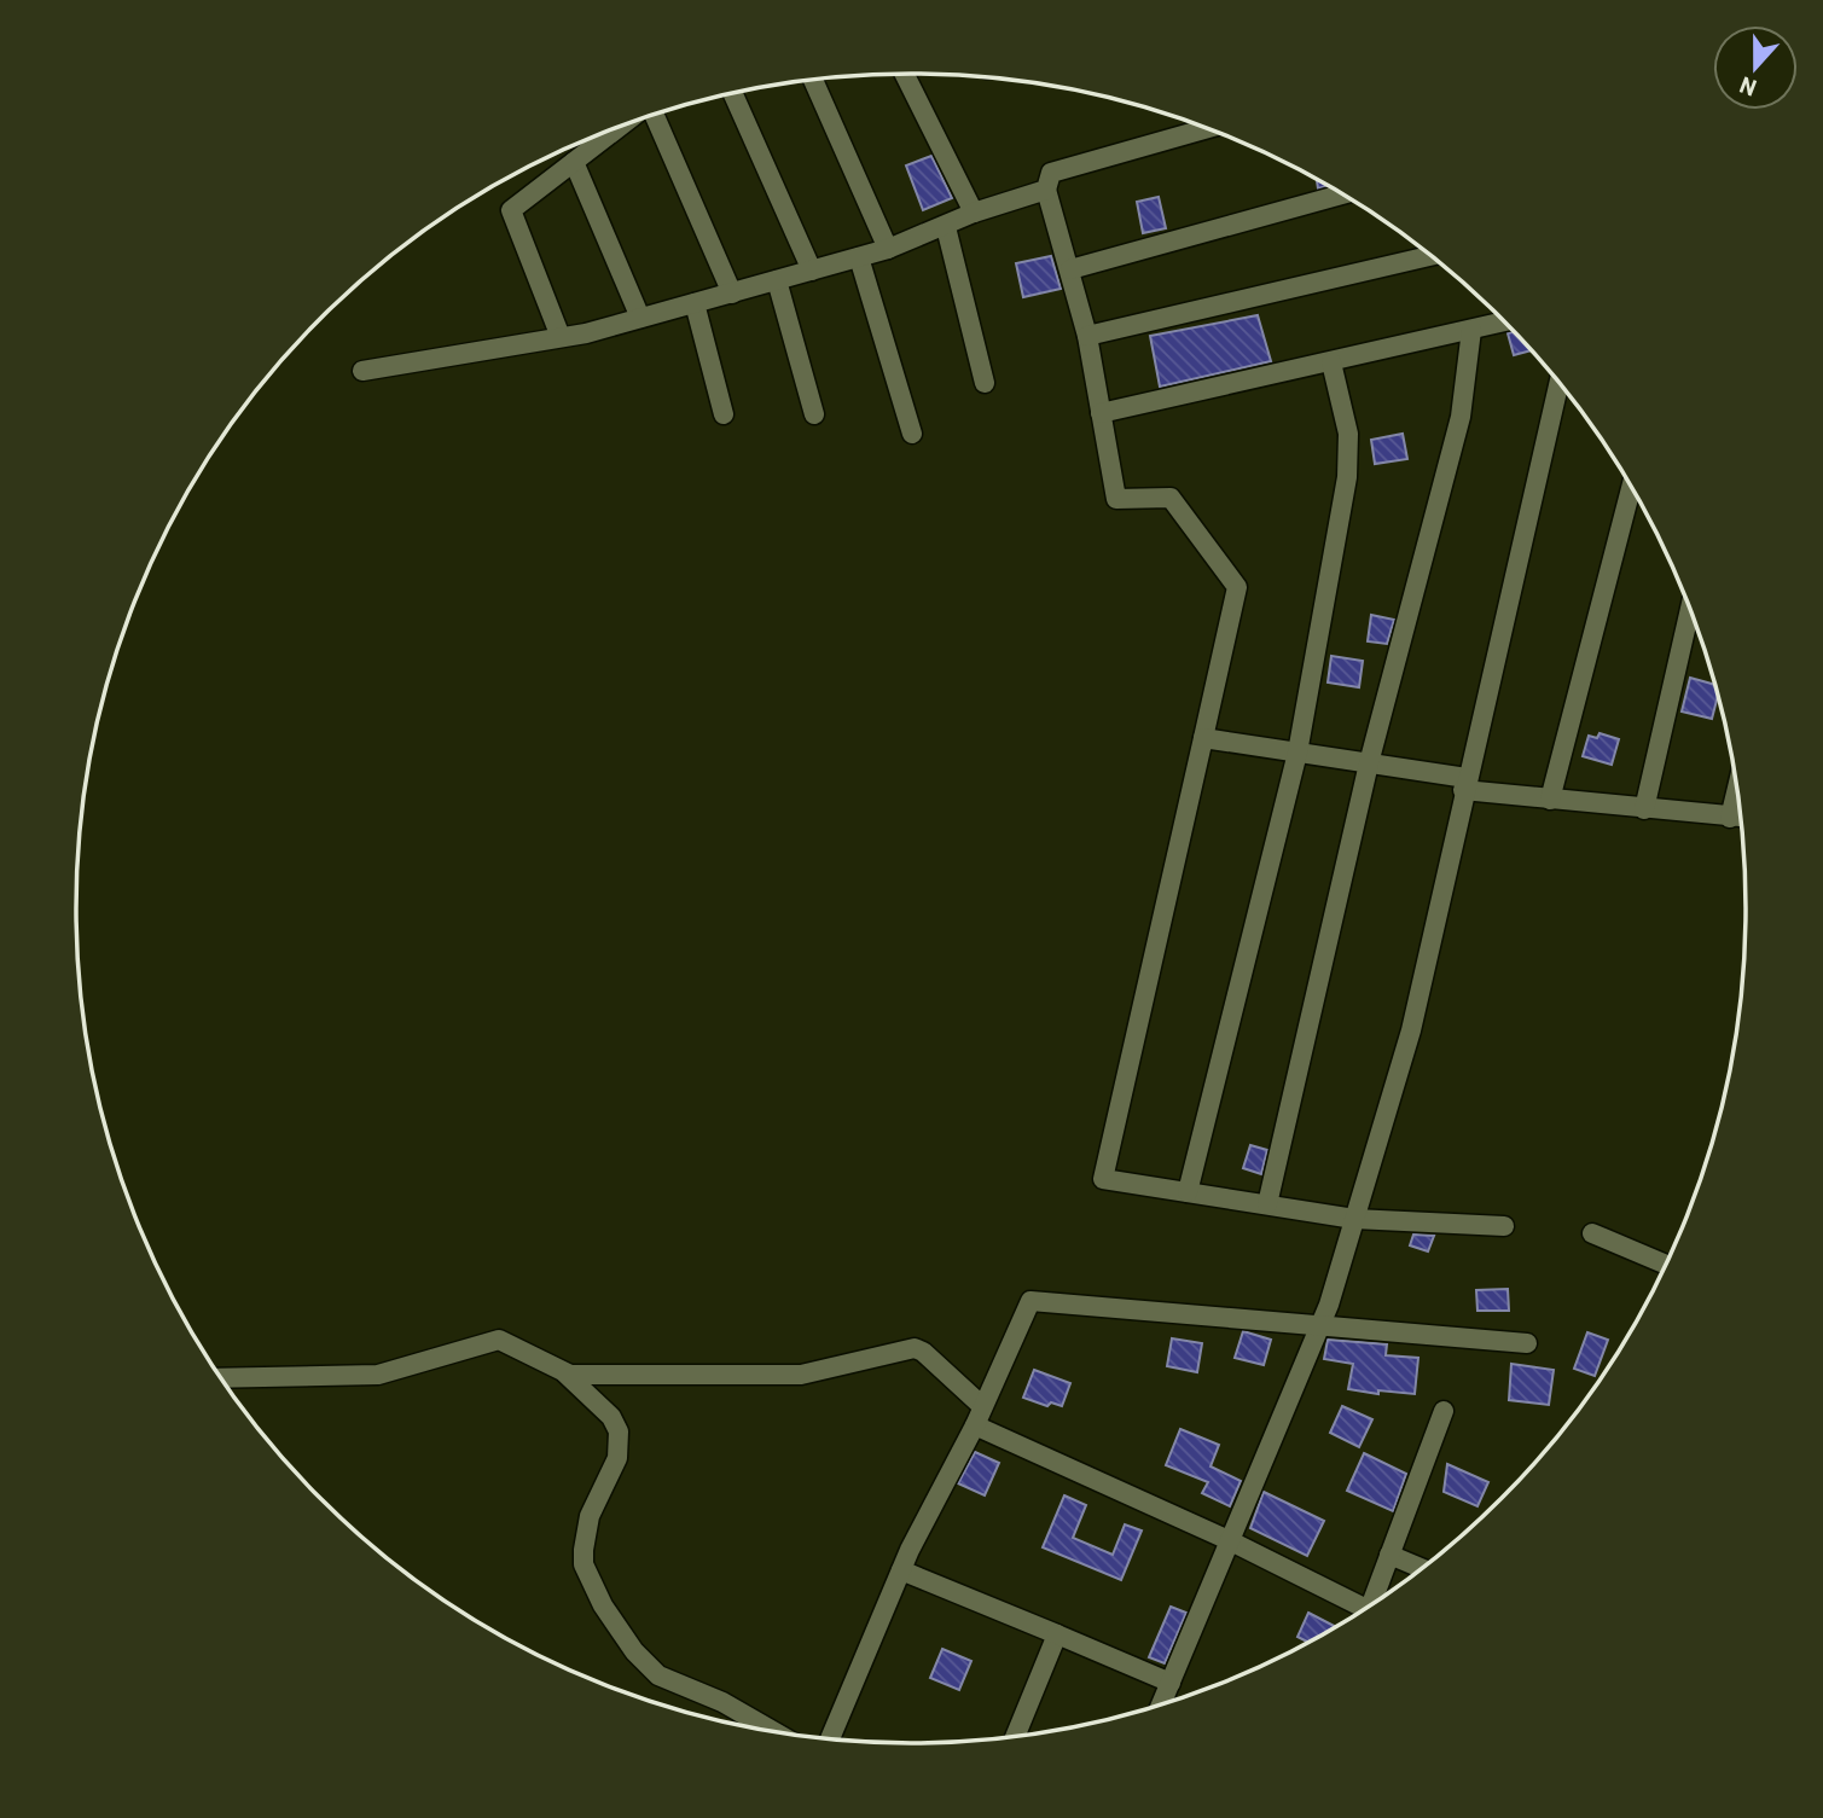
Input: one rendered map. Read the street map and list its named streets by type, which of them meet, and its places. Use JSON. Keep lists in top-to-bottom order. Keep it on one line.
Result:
{"north":"bottom"}
